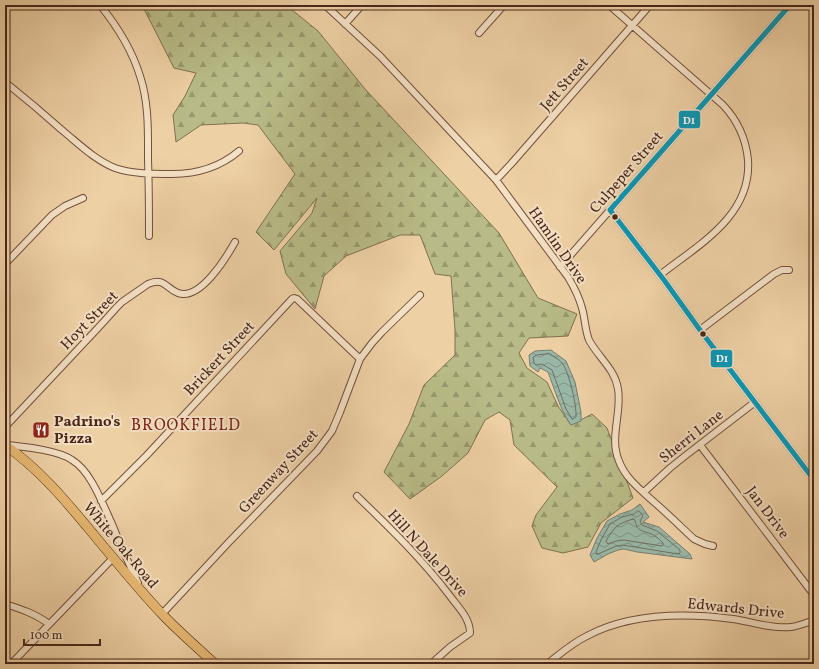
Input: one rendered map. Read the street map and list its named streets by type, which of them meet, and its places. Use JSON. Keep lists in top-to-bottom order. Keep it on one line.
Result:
{"streets":{"main road":["White Oak Road"],"street":["Jett Street","Culpeper Street","Hamlin Drive","Hoyt Street","Brickert Street","Sherri Lane","Greenway Street","Jan Drive","Hill N Dale Drive","Edwards Drive"]},"crossings":[["Jett Street","Hamlin Drive"],["Culpeper Street","Hamlin Drive"],["Hamlin Drive","Sherri Lane"],["Brickert Street","Greenway Street"],["Sherri Lane","Jan Drive"],["Greenway Street","White Oak Road"]],"districts":["BROOKFIELD"],"places":{"restaurant":["Padrino's Pizza"]},"lines":["transit line D1"],"scale_bar":"100 m"}
